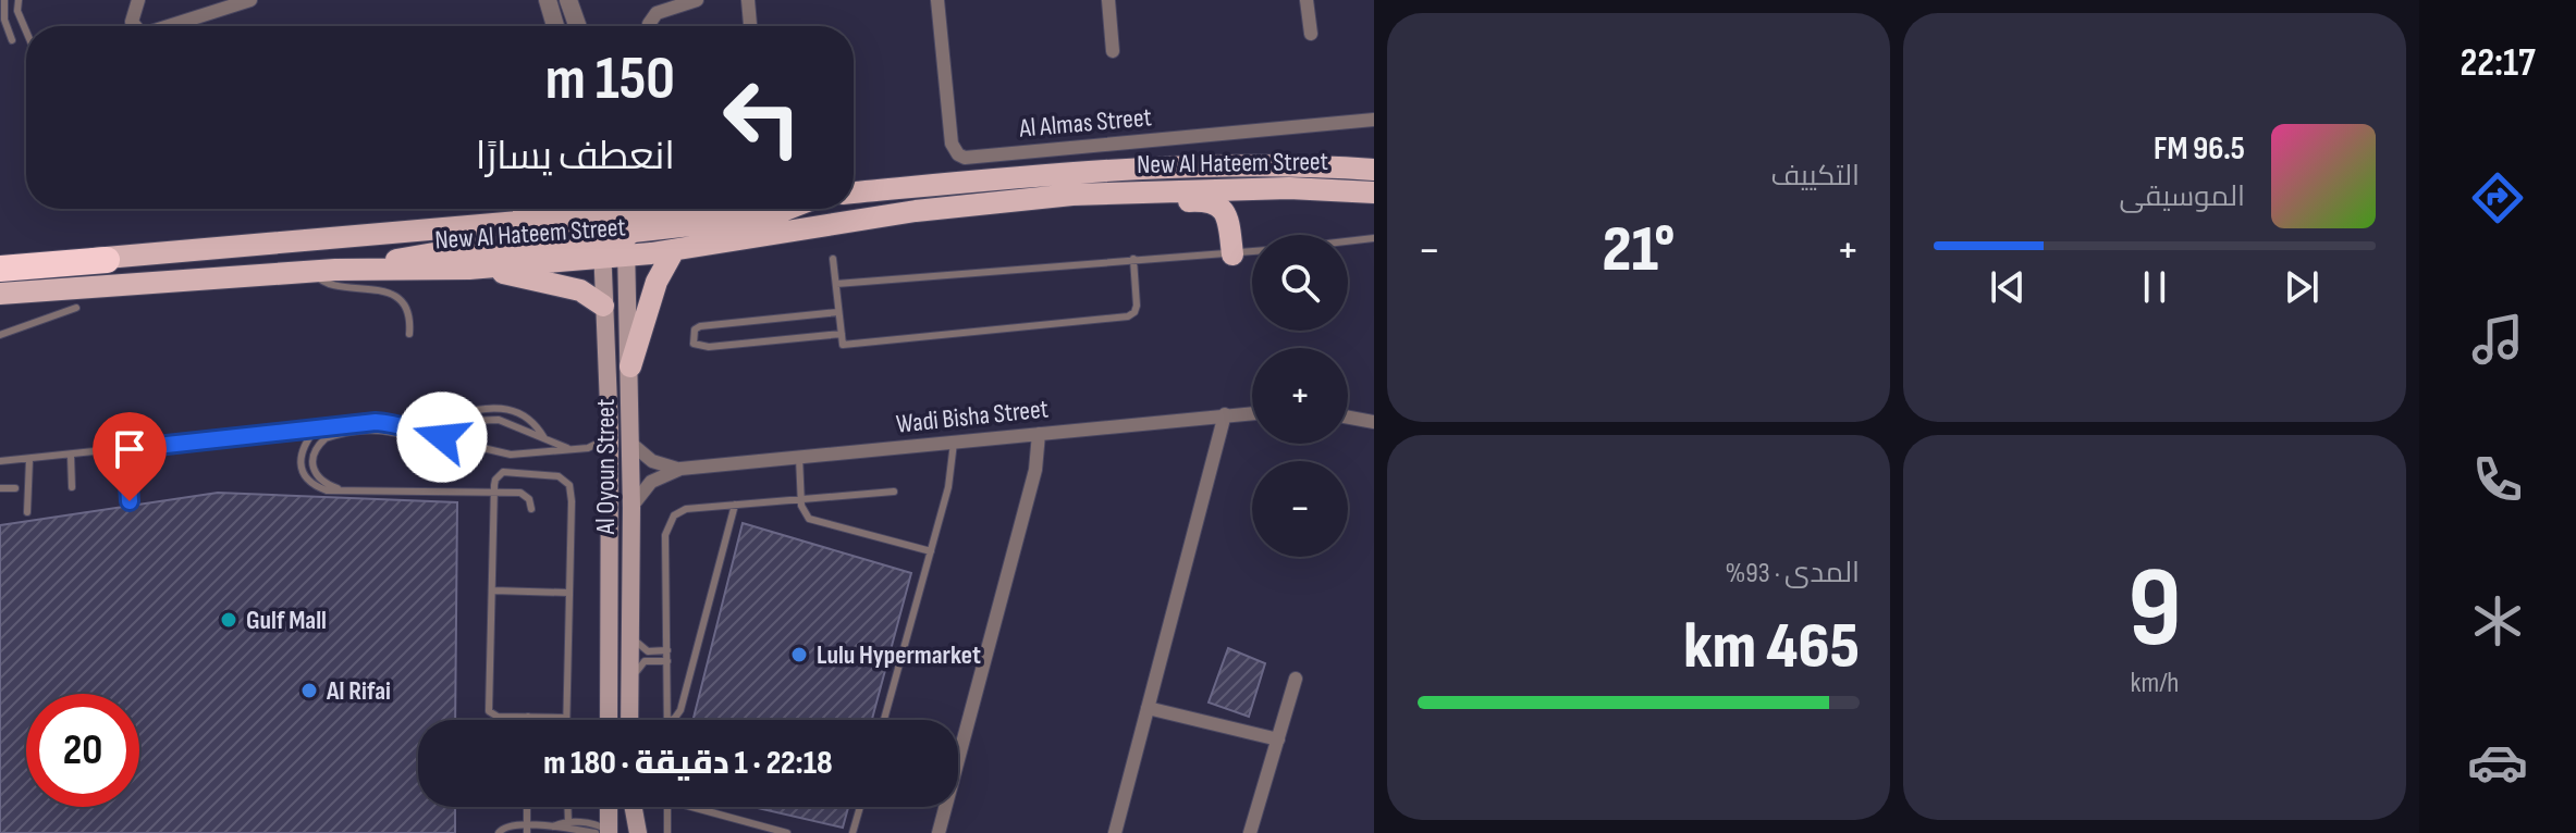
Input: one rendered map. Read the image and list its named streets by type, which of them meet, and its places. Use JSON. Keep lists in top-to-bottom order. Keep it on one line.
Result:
{"streets":{"main road":["New Al Hateem Street","Al Oyoun Street"],"street":["Al Almas Street","Wadi Bisha Street"]},"crossings":[["New Al Hateem Street","Al Oyoun Street"],["Wadi Bisha Street","Al Oyoun Street"]],"places":["Gulf Mall","Lulu Hypermarket","Al Rifai"],"page":{"tabs":"22:17","tile":["التكييف",["9","km/h"],["المدى · 93%","465 km"]],"turn":["150 m","انعطف يسارًا"],"song":["96.5 FM","الموسيقى"],"heat":["−","21°","+"],"map_buttons":["+","−"],"limit":"20","trip":"22:18 · 1 دقيقة · 180 m"}}
